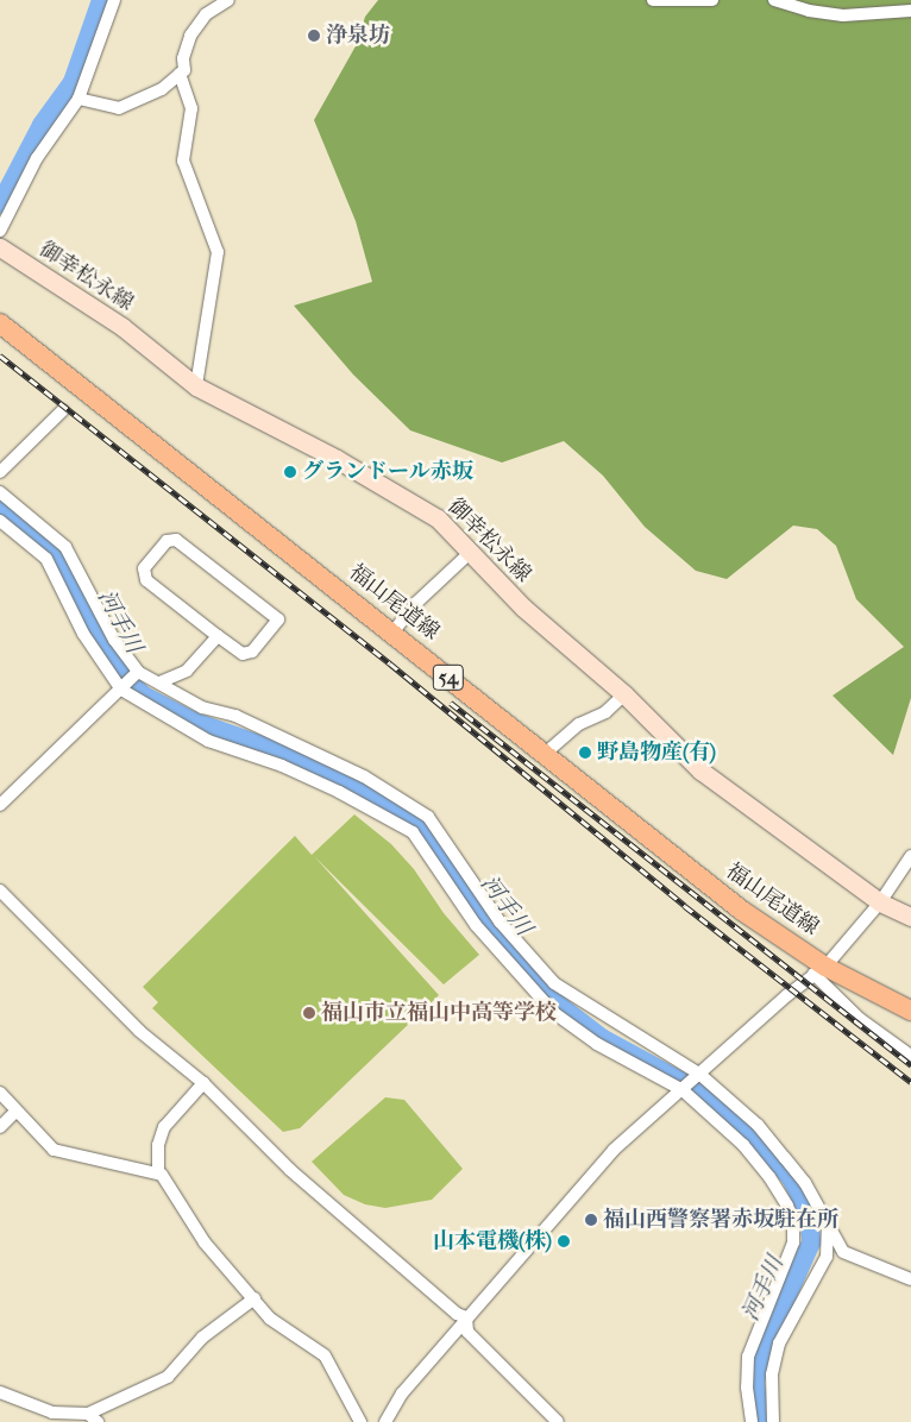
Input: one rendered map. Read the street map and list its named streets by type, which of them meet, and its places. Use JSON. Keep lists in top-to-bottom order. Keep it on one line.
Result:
{"streets":{"main road":["御幸松永線","福山尾道線","54"]},"water":["河手川"],"places":["浄泉坊","グランドール赤坂","野島物産(有)","福山市立福山中高等学校","福山西警察署赤坂駐在所","山本電機(株)"]}
